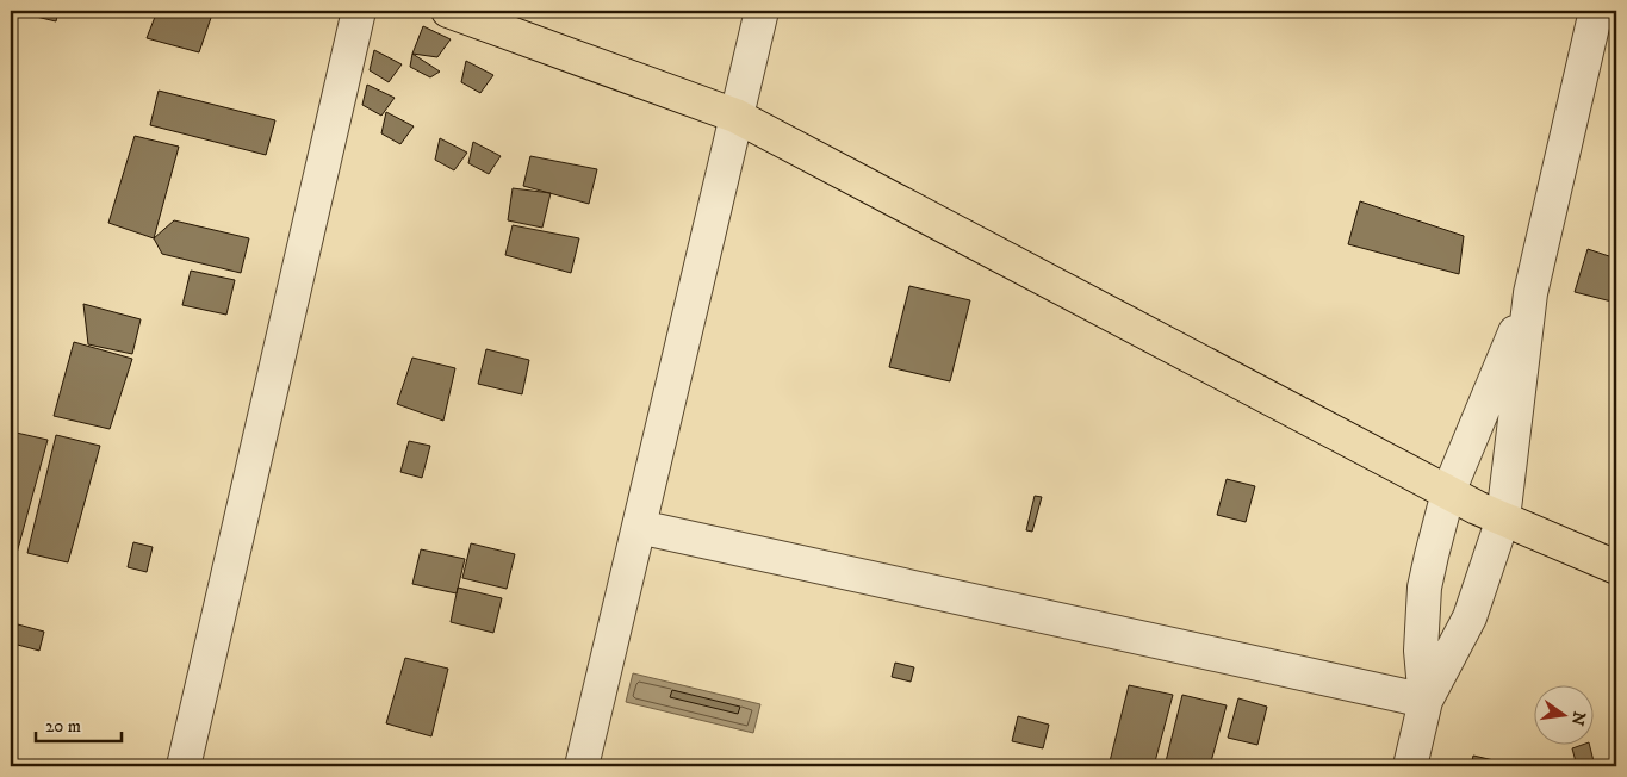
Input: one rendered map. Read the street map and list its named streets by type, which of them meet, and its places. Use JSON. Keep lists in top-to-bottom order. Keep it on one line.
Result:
{"scale_bar":"20 m","north":"right"}
